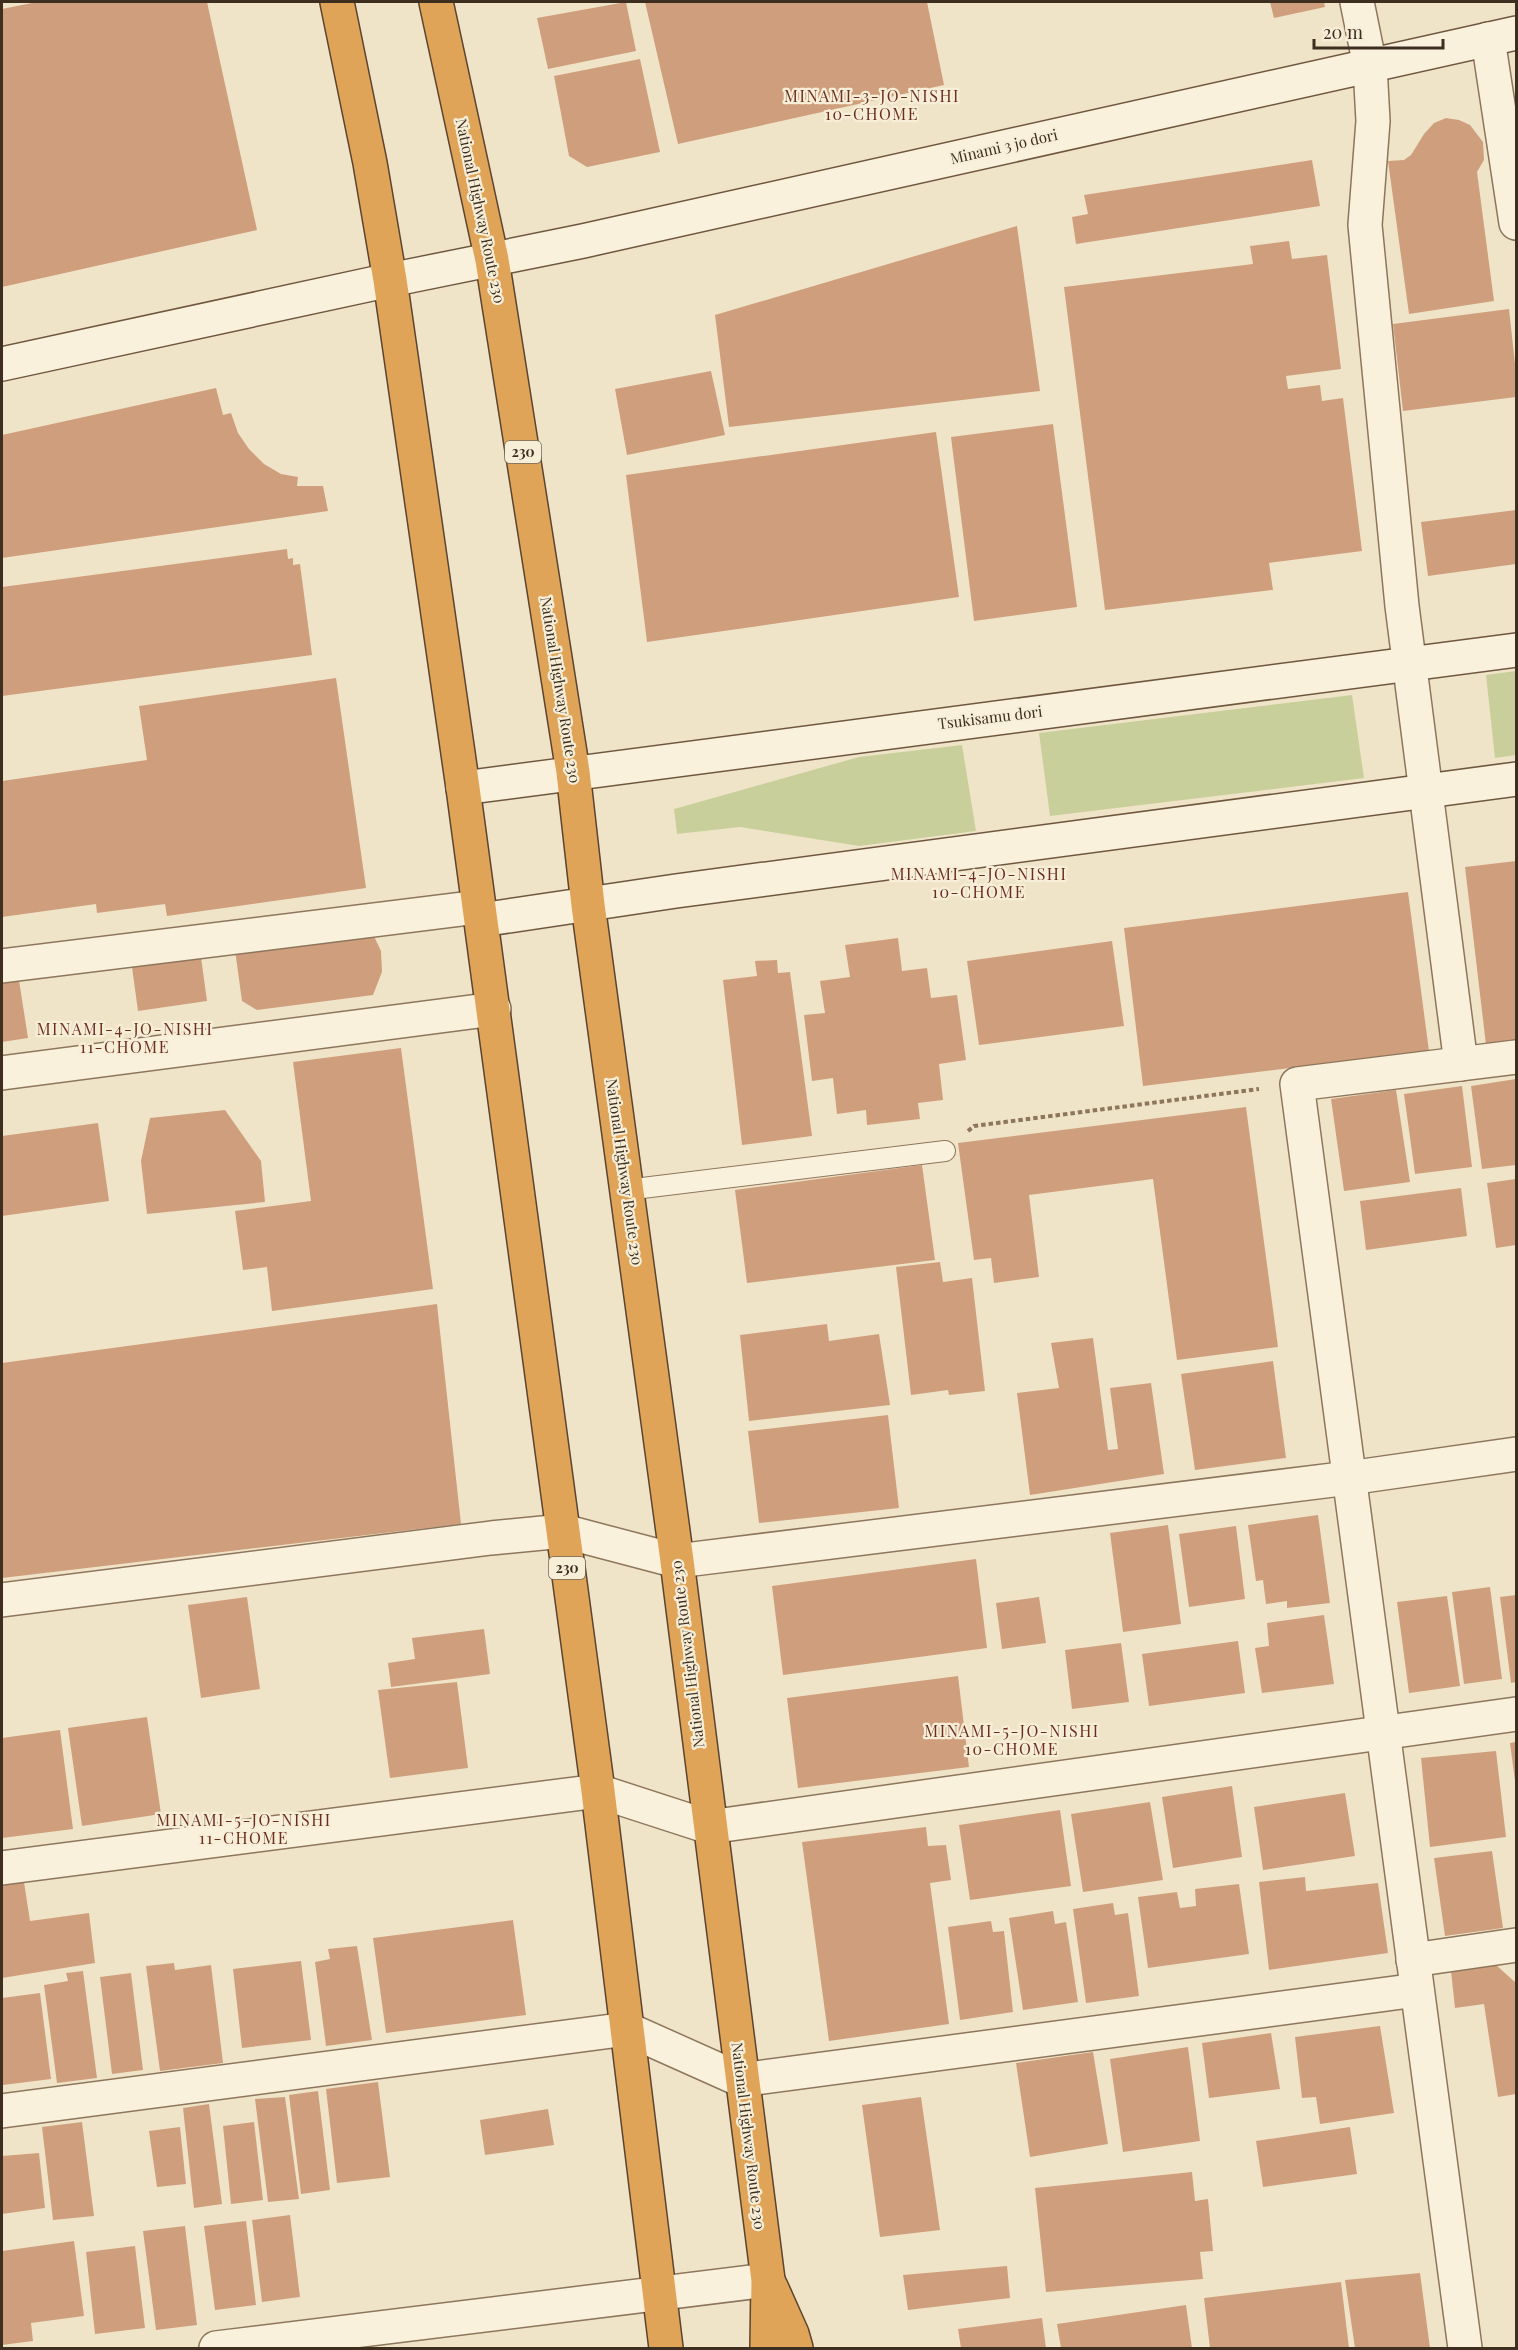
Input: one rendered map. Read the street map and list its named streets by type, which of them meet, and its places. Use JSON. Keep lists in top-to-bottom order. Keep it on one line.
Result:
{"streets":{"highway":["National Highway Route 230","230"],"street":["Minami 3 jo dori","Tsukisamu dori"]},"crossings":[["Minami 3 jo dori","National Highway Route 230"],["Minami 3 jo dori","230"],["National Highway Route 230","Tsukisamu dori"],["230","Tsukisamu dori"]],"districts":["MINAMI-3-JO-NISHI 10-CHOME","MINAMI-4-JO-NISHI 10-CHOME","MINAMI-4-JO-NISHI 11-CHOME","MINAMI-5-JO-NISHI 10-CHOME","MINAMI-5-JO-NISHI 11-CHOME"],"scale_bar":"20 m"}
